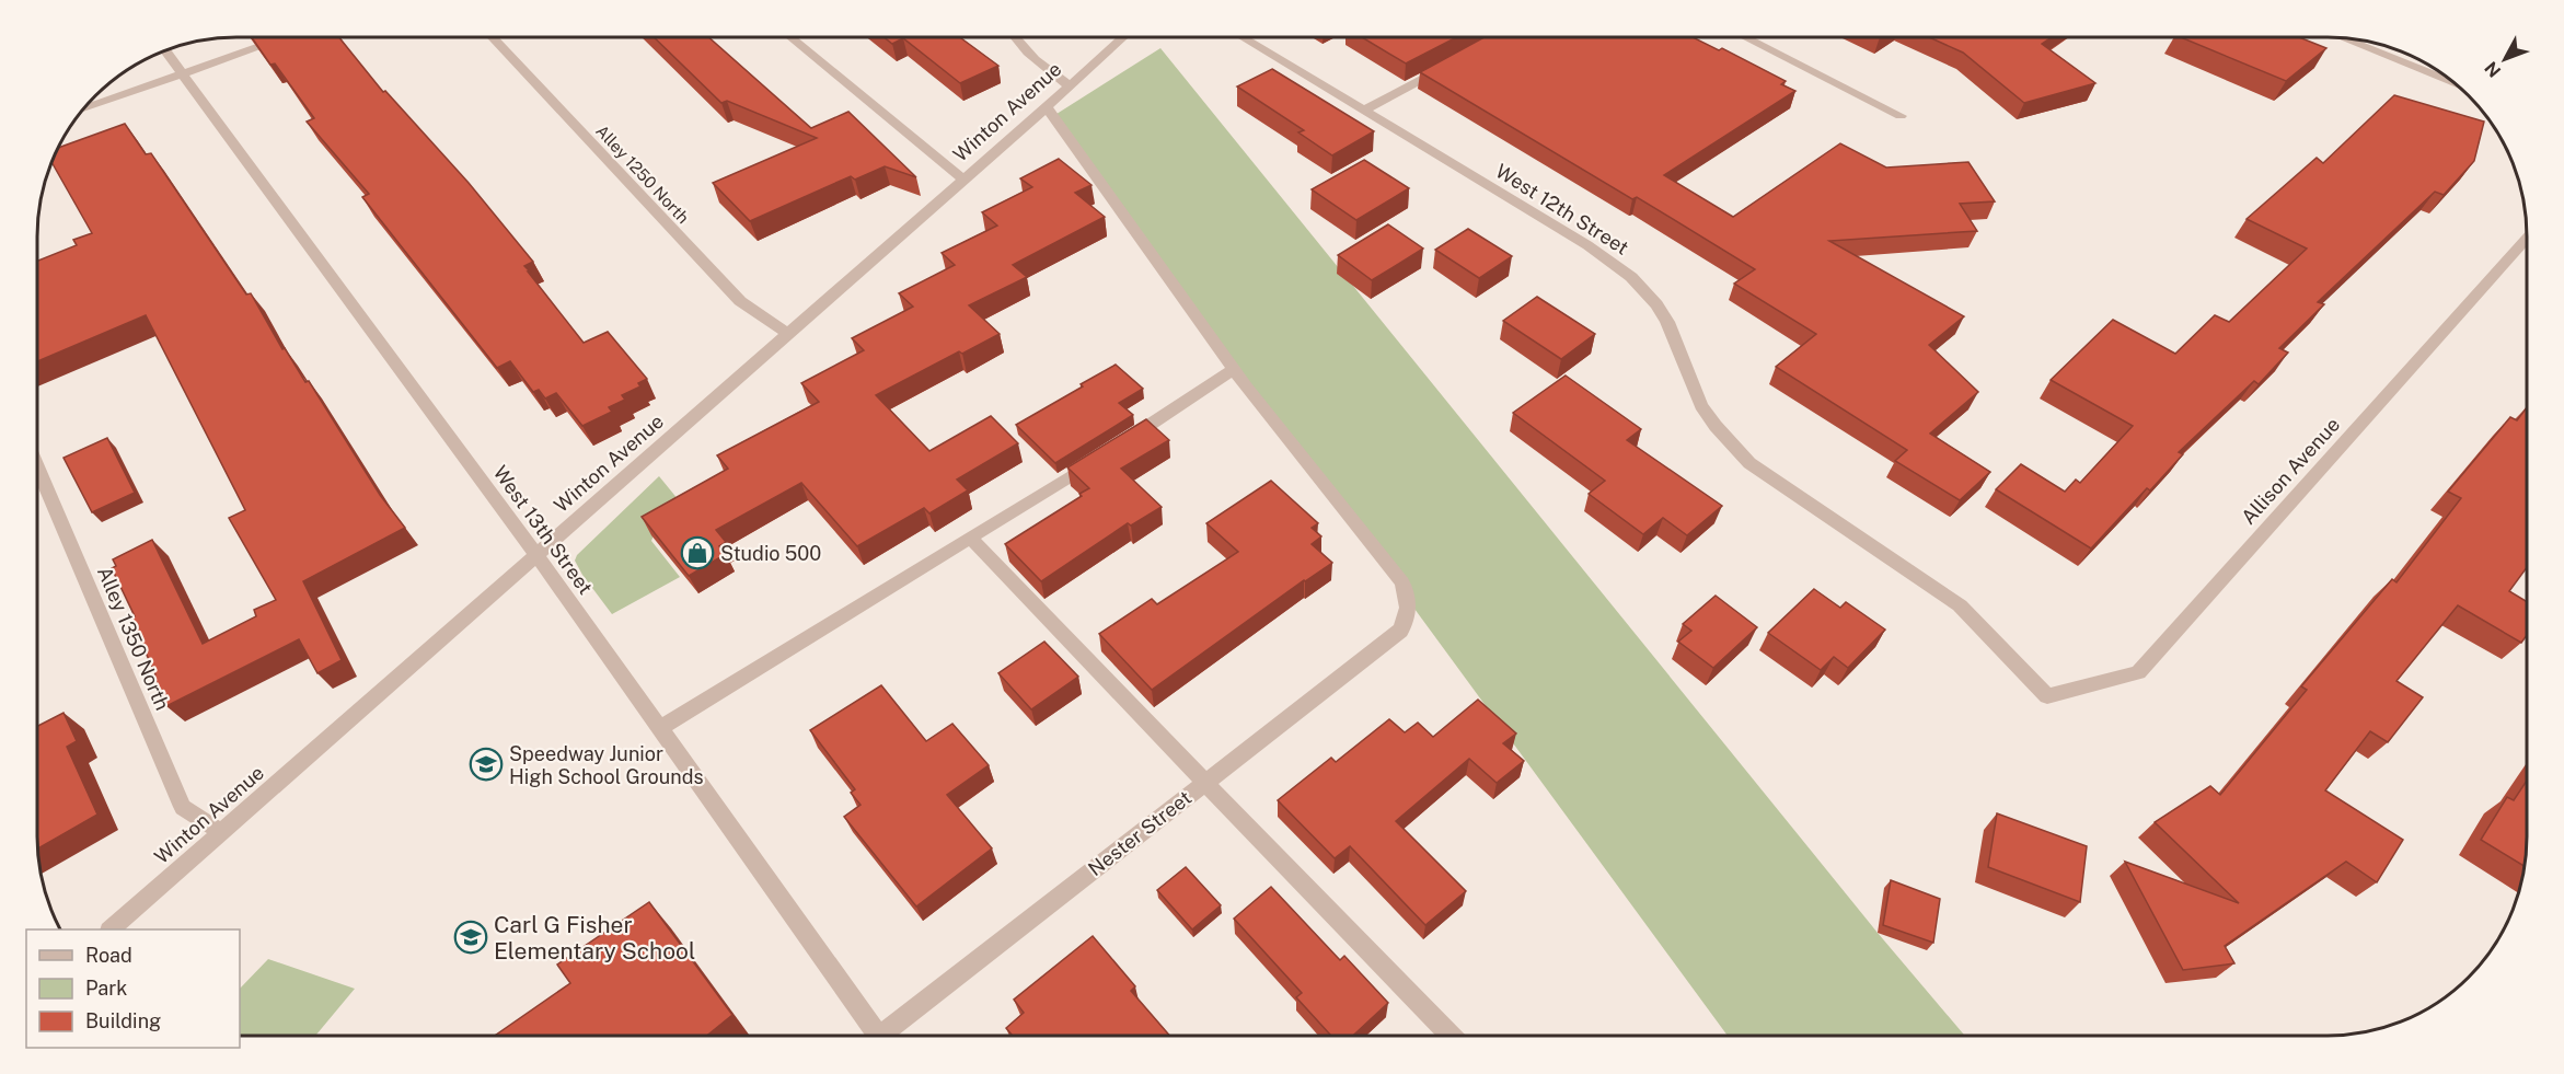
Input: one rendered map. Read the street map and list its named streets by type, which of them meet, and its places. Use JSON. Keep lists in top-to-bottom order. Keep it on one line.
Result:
{"streets":{"street":["Winton Avenue","Alley 1250 North","West 12th Street","Allison Avenue","West 13th Street","Alley 1350 North","Nester Street"]},"crossings":[["Winton Avenue","Alley 1250 North"],["Winton Avenue","West 13th Street"],["Winton Avenue","Alley 1350 North"],["West 12th Street","Allison Avenue"]],"places":{"shop":["Studio 500"],"school or university":["Speedway Junior High School Grounds","Carl G Fisher Elementary School"]},"legend":["Road","Park","Building"],"north":"bottom left"}
